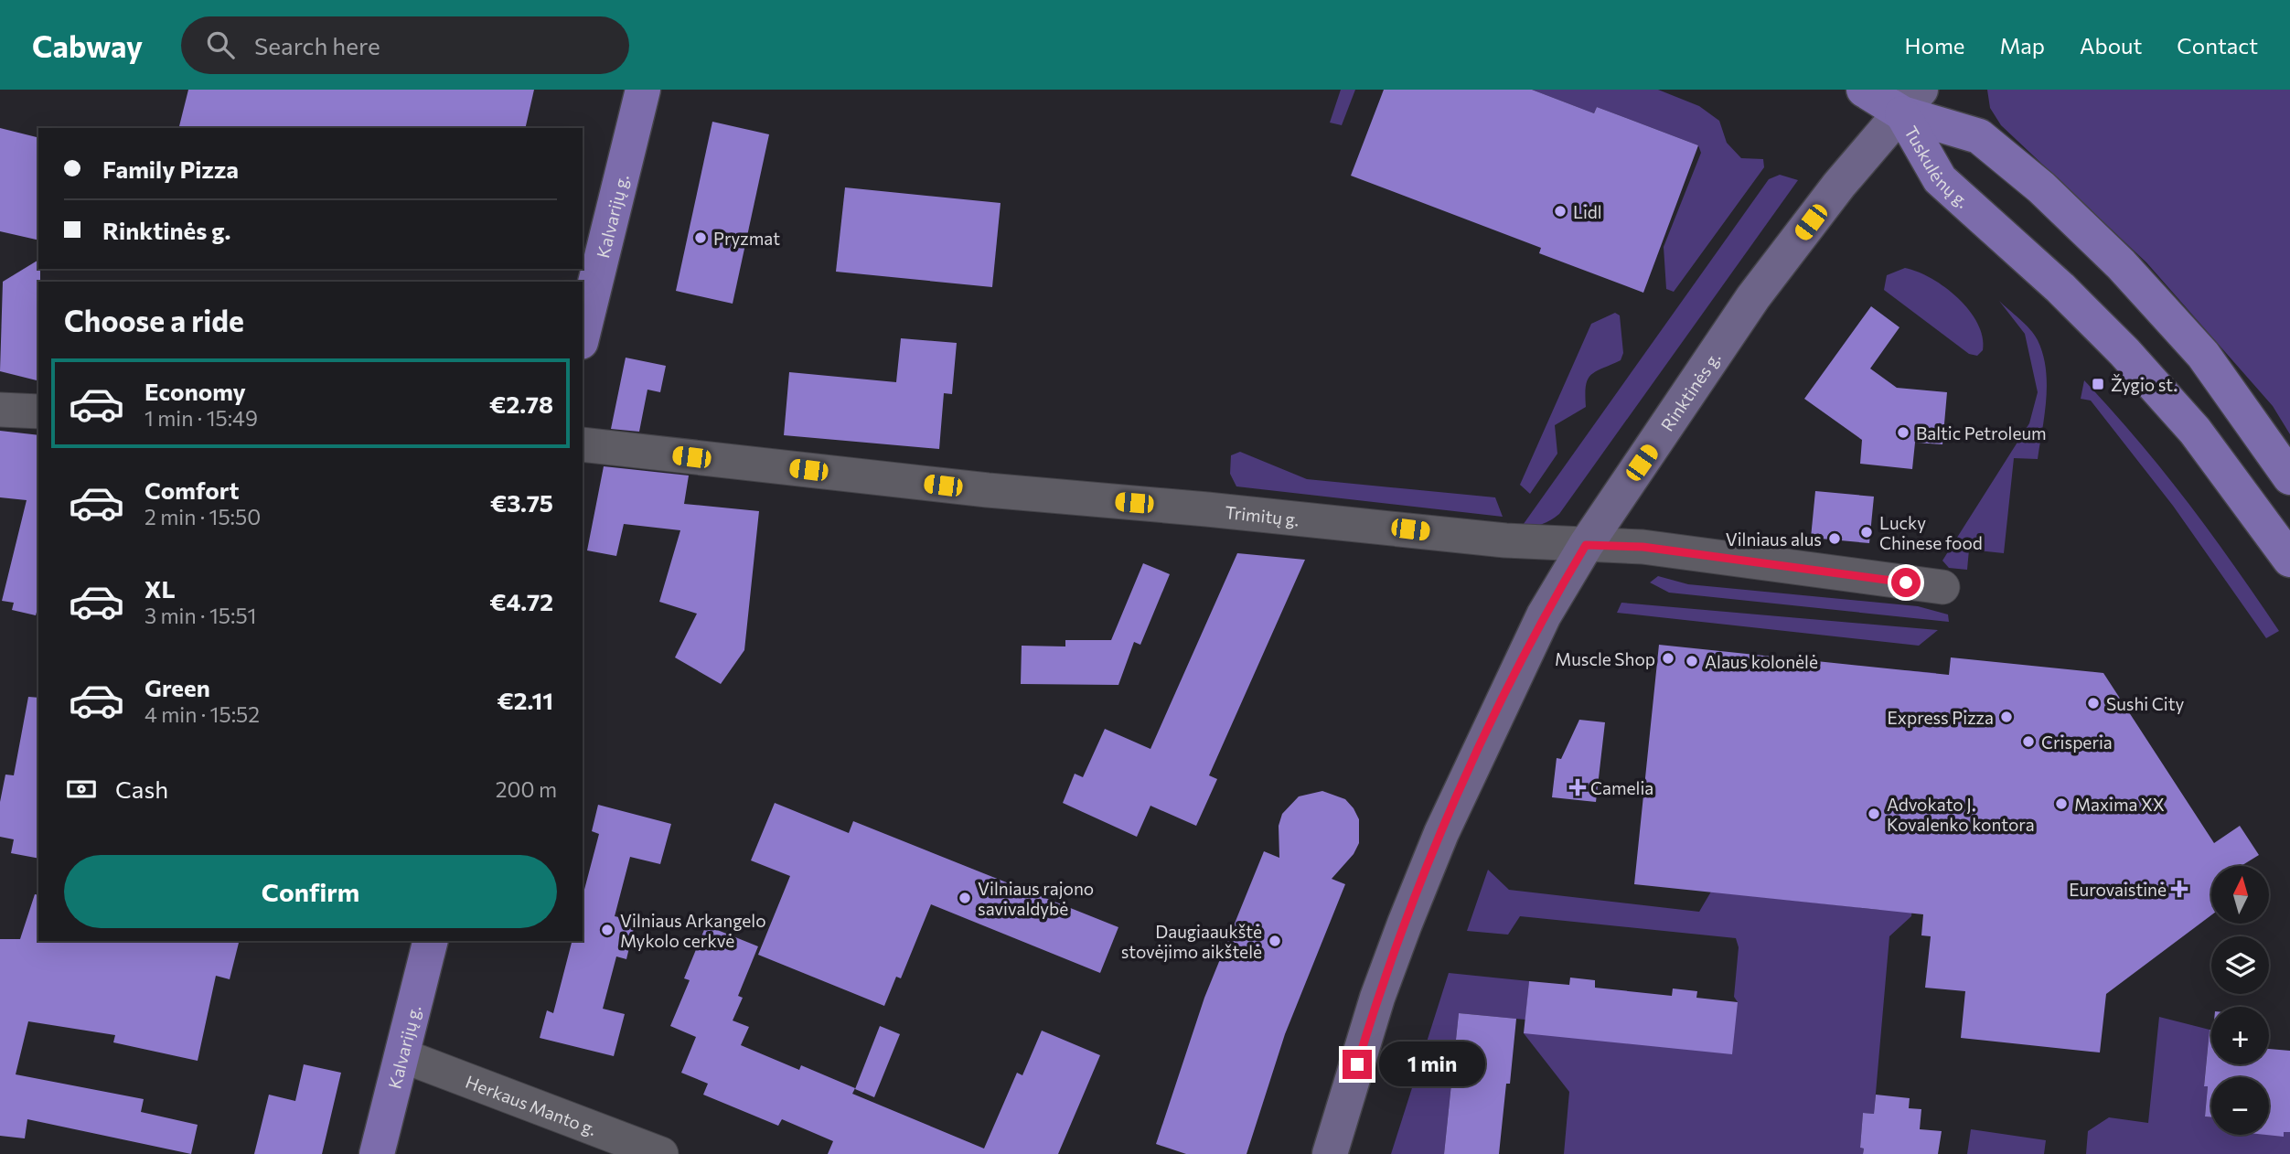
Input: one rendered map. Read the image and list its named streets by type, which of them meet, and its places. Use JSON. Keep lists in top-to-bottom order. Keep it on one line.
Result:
{"streets":{"main road":["Tuskulėnų g.","Kalvarijų g.","Rinktinės g."],"street":["Trimitų g.","Herkaus Manto g."]},"crossings":[["Tuskulėnų g.","Rinktinės g."],["Kalvarijų g.","Herkaus Manto g."],["Rinktinės g.","Trimitų g."]],"places":{"other":["Lidl","Pryzmat","Baltic Petroleum","Lucky Chinese food","Vilniaus alus","Muscle Shop","Alaus kolonėlė","Sushi City","Express Pizza","Crisperia","Maxima XX","Advokato J. Kovalenko kontora","Vilniaus rajono savivaldybė","Vilniaus Arkangelo Mykolo cerkvė","Daugiaaukštė stovėjimo aikštelė"],"transit":["Žygio st."],"health":["Camelia","Eurovaistinė"]},"north":"top","page":{"header":"Cabway","search":"Search here","nav":["Home","Map","About","Contact"],"banner":["Family Pizza","Rinktinės g."],"heading":"Choose a ride","list":[{"name":"Economy","note":"1 min · 15:49","value":"€2.78"},{"name":"Comfort","note":"2 min · 15:50","value":"€3.75"},{"name":"XL","note":"3 min · 15:51","value":"€4.72"},{"name":"Green","note":"4 min · 15:52","value":"€2.11"}],"pay":["Cash","200 m"],"buttons":"Confirm","map_buttons":["+","−"],"bubble":"1 min"}}
